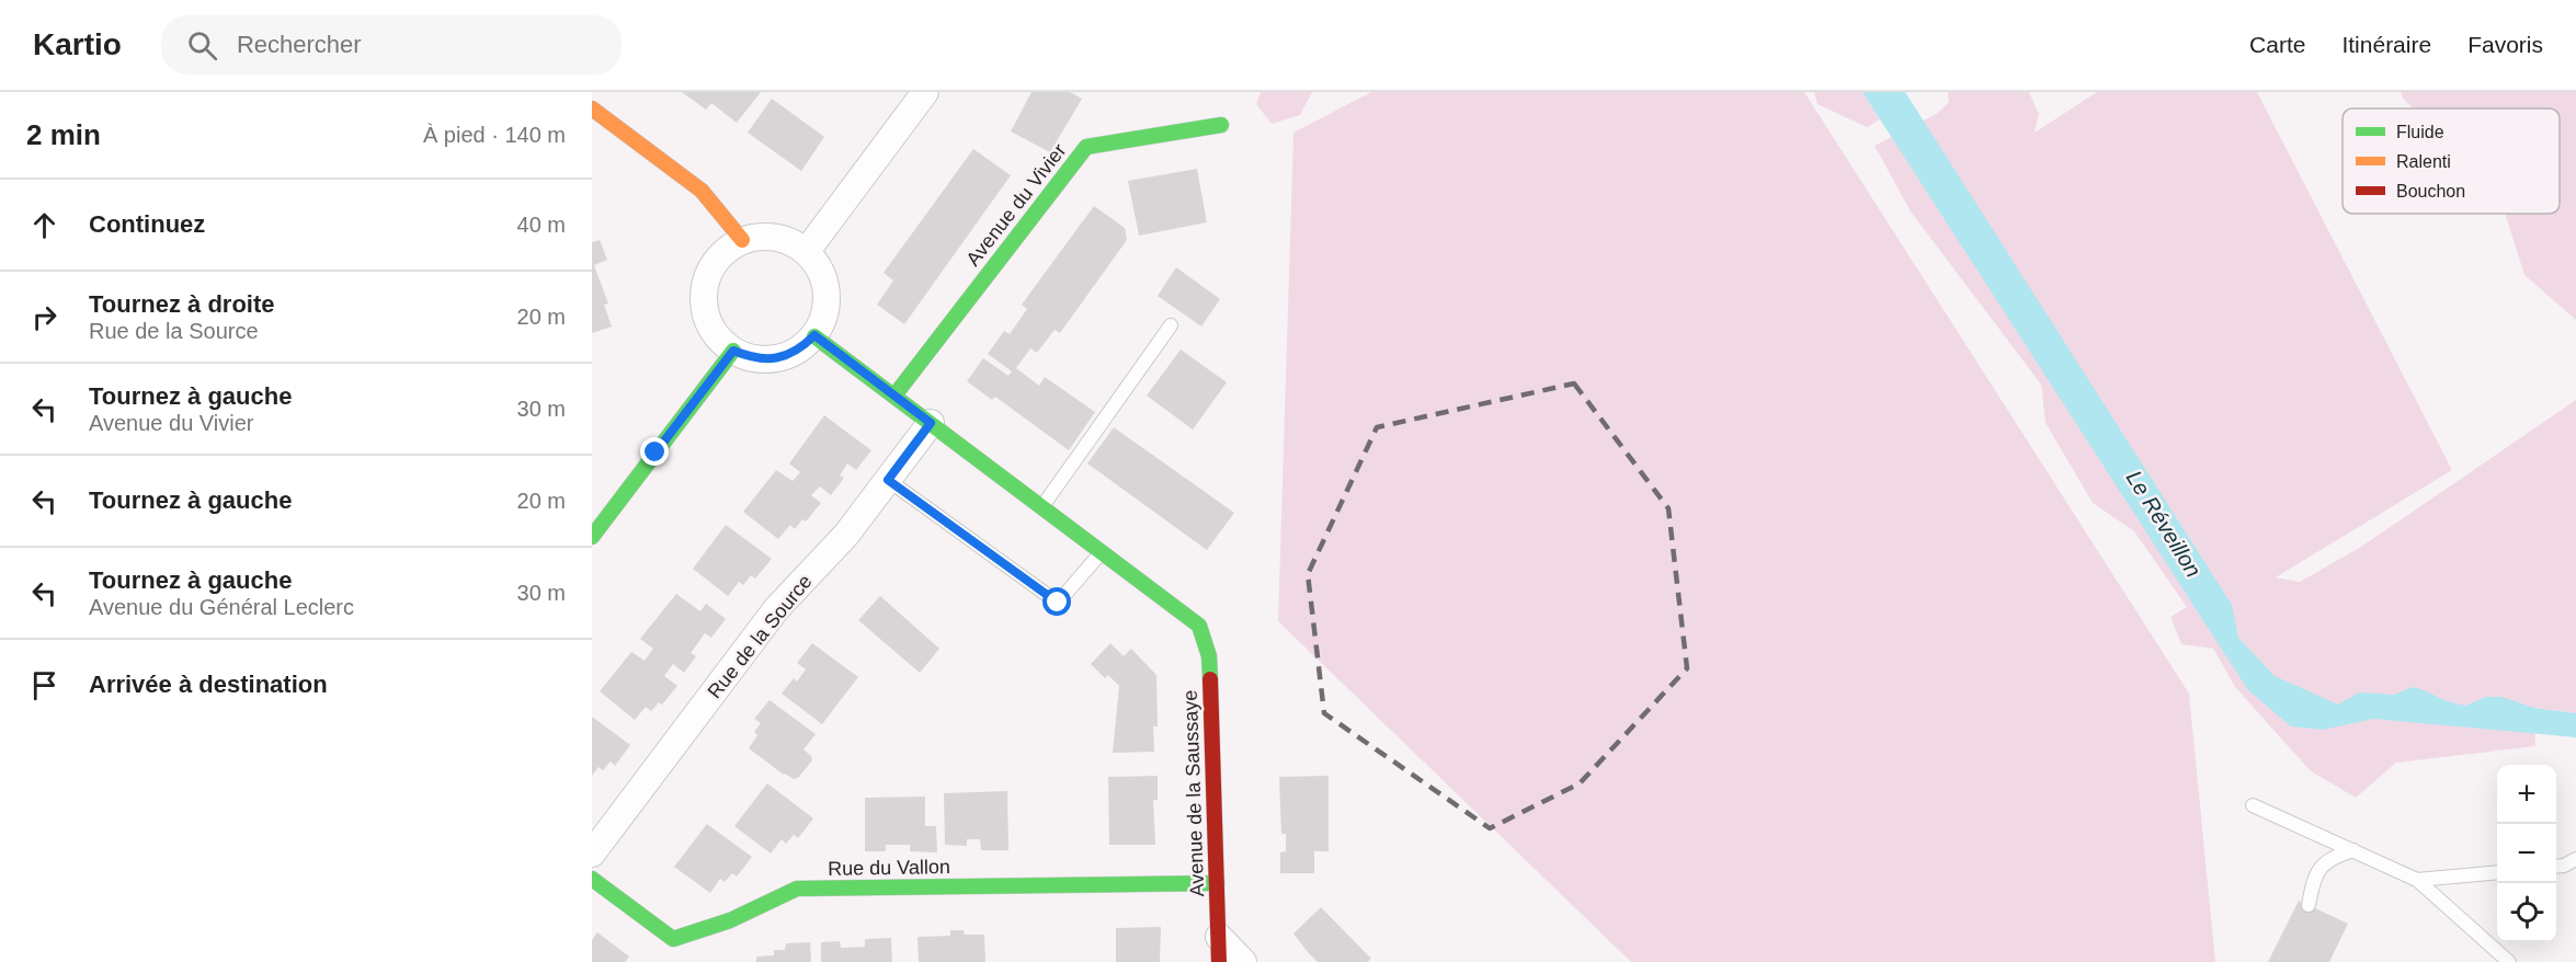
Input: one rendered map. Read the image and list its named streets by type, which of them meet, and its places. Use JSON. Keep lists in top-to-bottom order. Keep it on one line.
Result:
{"streets":{"street":["Avenue du Vivier","Rue de la Source","Avenue de la Saussaye","Rue du Vallon"]},"crossings":[["Avenue de la Saussaye","Rue du Vallon"]],"water":["Le Réveillon"],"legend":["Fluide","Ralenti","Bouchon"],"page":{"header":"Kartio","search":"Rechercher","nav":["Carte","Itinéraire","Favoris"],"heading":["2 min","À pied · 140 m"],"list":[["Continuez","40 m"],["Tournez à droite","Rue de la Source","20 m"],["Tournez à gauche","Avenue du Vivier","30 m"],["Tournez à gauche","20 m"],["Tournez à gauche","Avenue du Général Leclerc","30 m"],"Arrivée à destination"],"map_buttons":["+","−"]}}
